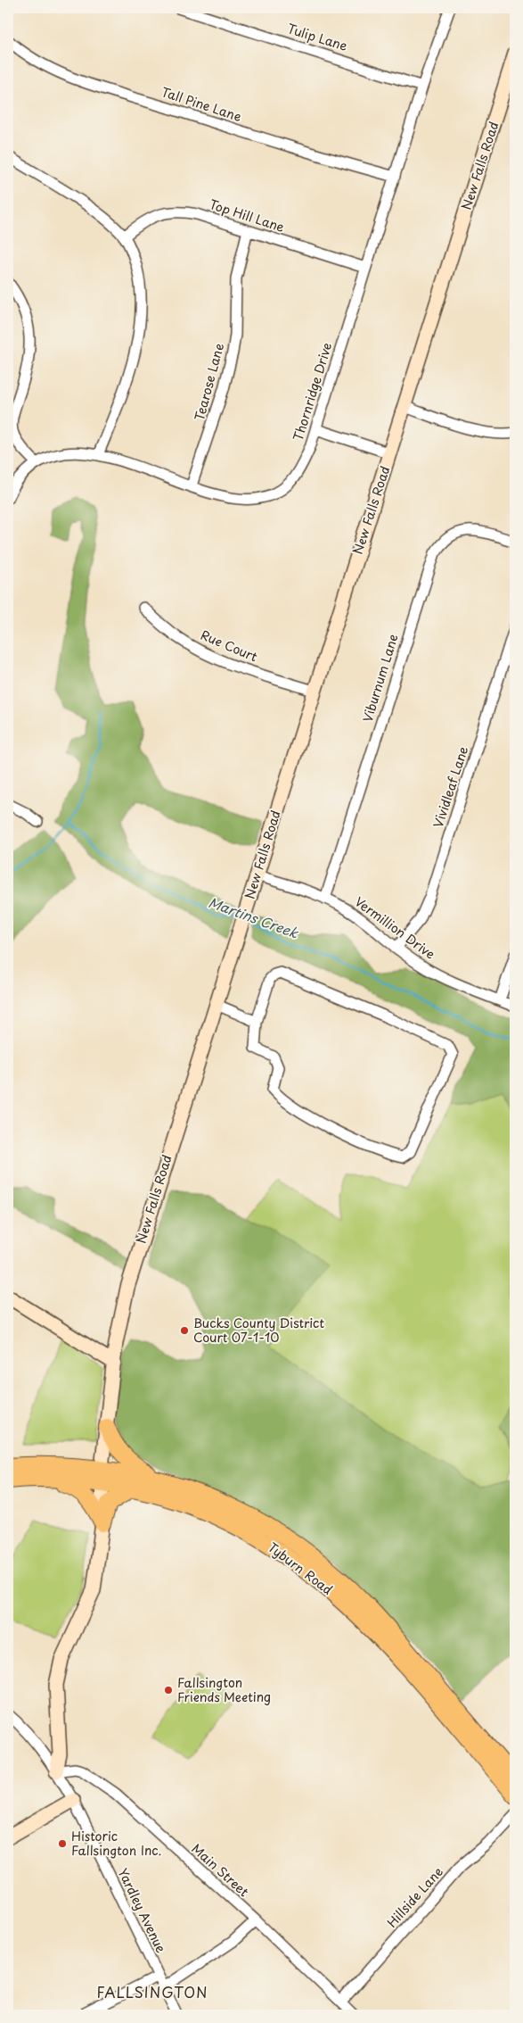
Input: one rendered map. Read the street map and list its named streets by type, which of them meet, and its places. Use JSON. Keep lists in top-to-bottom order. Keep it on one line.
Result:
{"streets":{"main road":["New Falls Road","Tyburn Road"],"street":["Tulip Lane","Tall Pine Lane","Top Hill Lane","Tearose Lane","Thornridge Drive","Rue Court","Viburnum Lane","Vividleaf Lane","Vermillion Drive","Main Street","Hillside Lane","Yardley Avenue"]},"crossings":[["Tulip Lane","Thornridge Drive"],["Tall Pine Lane","Thornridge Drive"],["New Falls Road","Rue Court"],["New Falls Road","Vermillion Drive"],["New Falls Road","Tyburn Road"],["New Falls Road","Main Street"],["New Falls Road","Yardley Avenue"],["Top Hill Lane","Tearose Lane"],["Top Hill Lane","Thornridge Drive"],["Tearose Lane","Thornridge Drive"],["Viburnum Lane","Vermillion Drive"],["Vividleaf Lane","Vermillion Drive"],["Main Street","Hillside Lane"],["Main Street","Yardley Avenue"]],"districts":["FALLSINGTON"],"water":["Martins Creek"],"places":["Bucks County District Court 07-1-10","Fallsington Friends Meeting","Historic Fallsington Inc."]}
